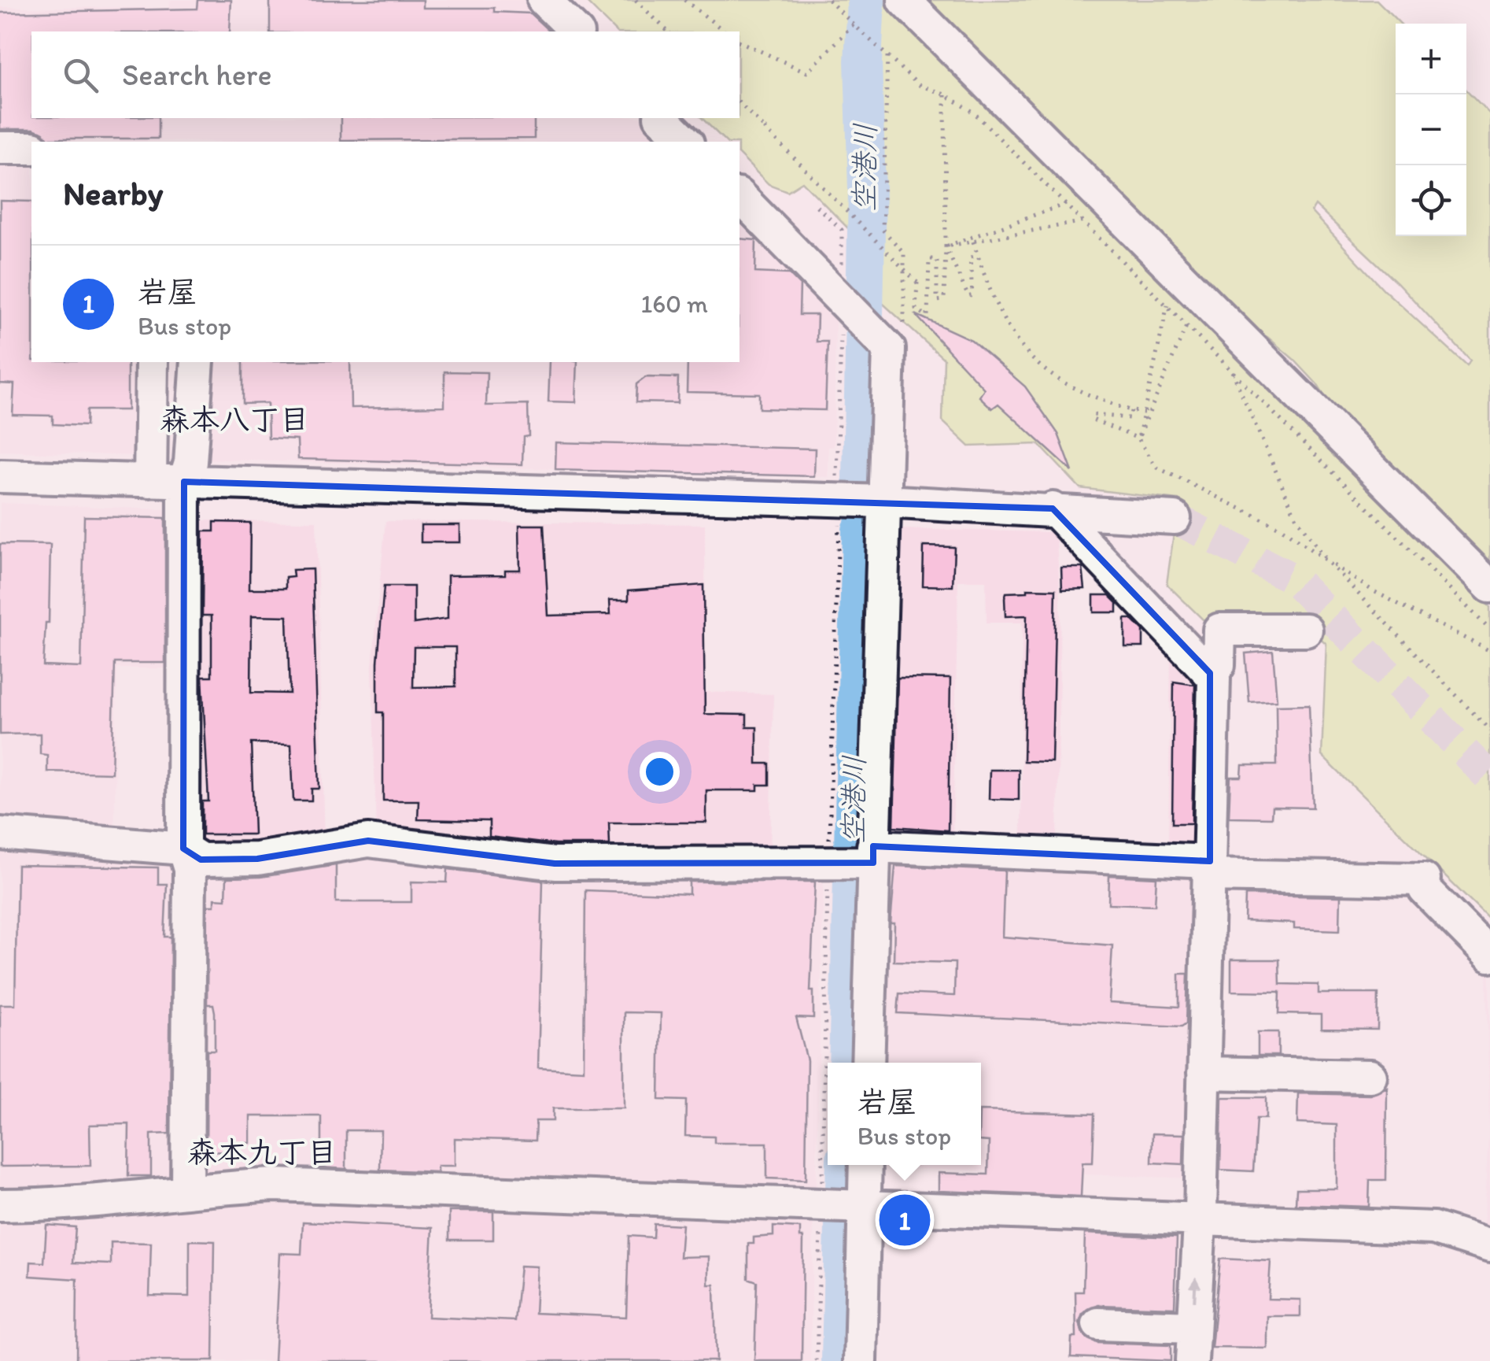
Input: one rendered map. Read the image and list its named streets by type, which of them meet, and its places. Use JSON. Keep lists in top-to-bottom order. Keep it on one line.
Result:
{"districts":["森本八丁目","森本九丁目"],"water":["空港川"],"page":{"map_buttons":["+","−"],"search":"Search here","heading":"Nearby","list":[{"mark":"1","name":"岩屋","note":"Bus stop","value":"160 m"}],"popup":["岩屋","Bus stop"],"pins":"1"}}
